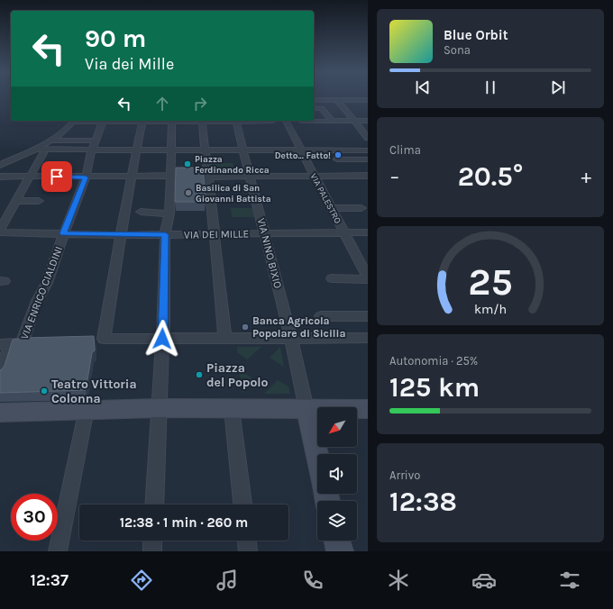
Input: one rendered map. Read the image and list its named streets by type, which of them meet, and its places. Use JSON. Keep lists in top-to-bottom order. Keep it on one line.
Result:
{"streets":{"street":["VIA PALESTRO","VIA DEI MILLE","VIA NINO BIXIO","VIA ENRICO CIALDINI"]},"crossings":[["VIA PALESTRO","VIA DEI MILLE"],["VIA DEI MILLE","VIA NINO BIXIO"],["VIA DEI MILLE","VIA ENRICO CIALDINI"]],"places":["Detto... Fatto!","Piazza Ferdinando Ricca","Basilica di San Giovanni Battista","Banca Agricola Popolare di Sicilia","Piazza del Popolo","Teatro Vittoria Colonna"],"north":"bottom left","page":{"turn":["90 m","Via dei Mille"],"song":["Blue Orbit","Sona"],"tile":["Clima",["Autonomia · 25%","125 km"],["Arrivo","12:38"]],"heat":["−","20.5°","+"],"limit":"30","trip":"12:38 · 1 min · 260 m","tabs":"12:37","gauge":["25","km/h"]}}
